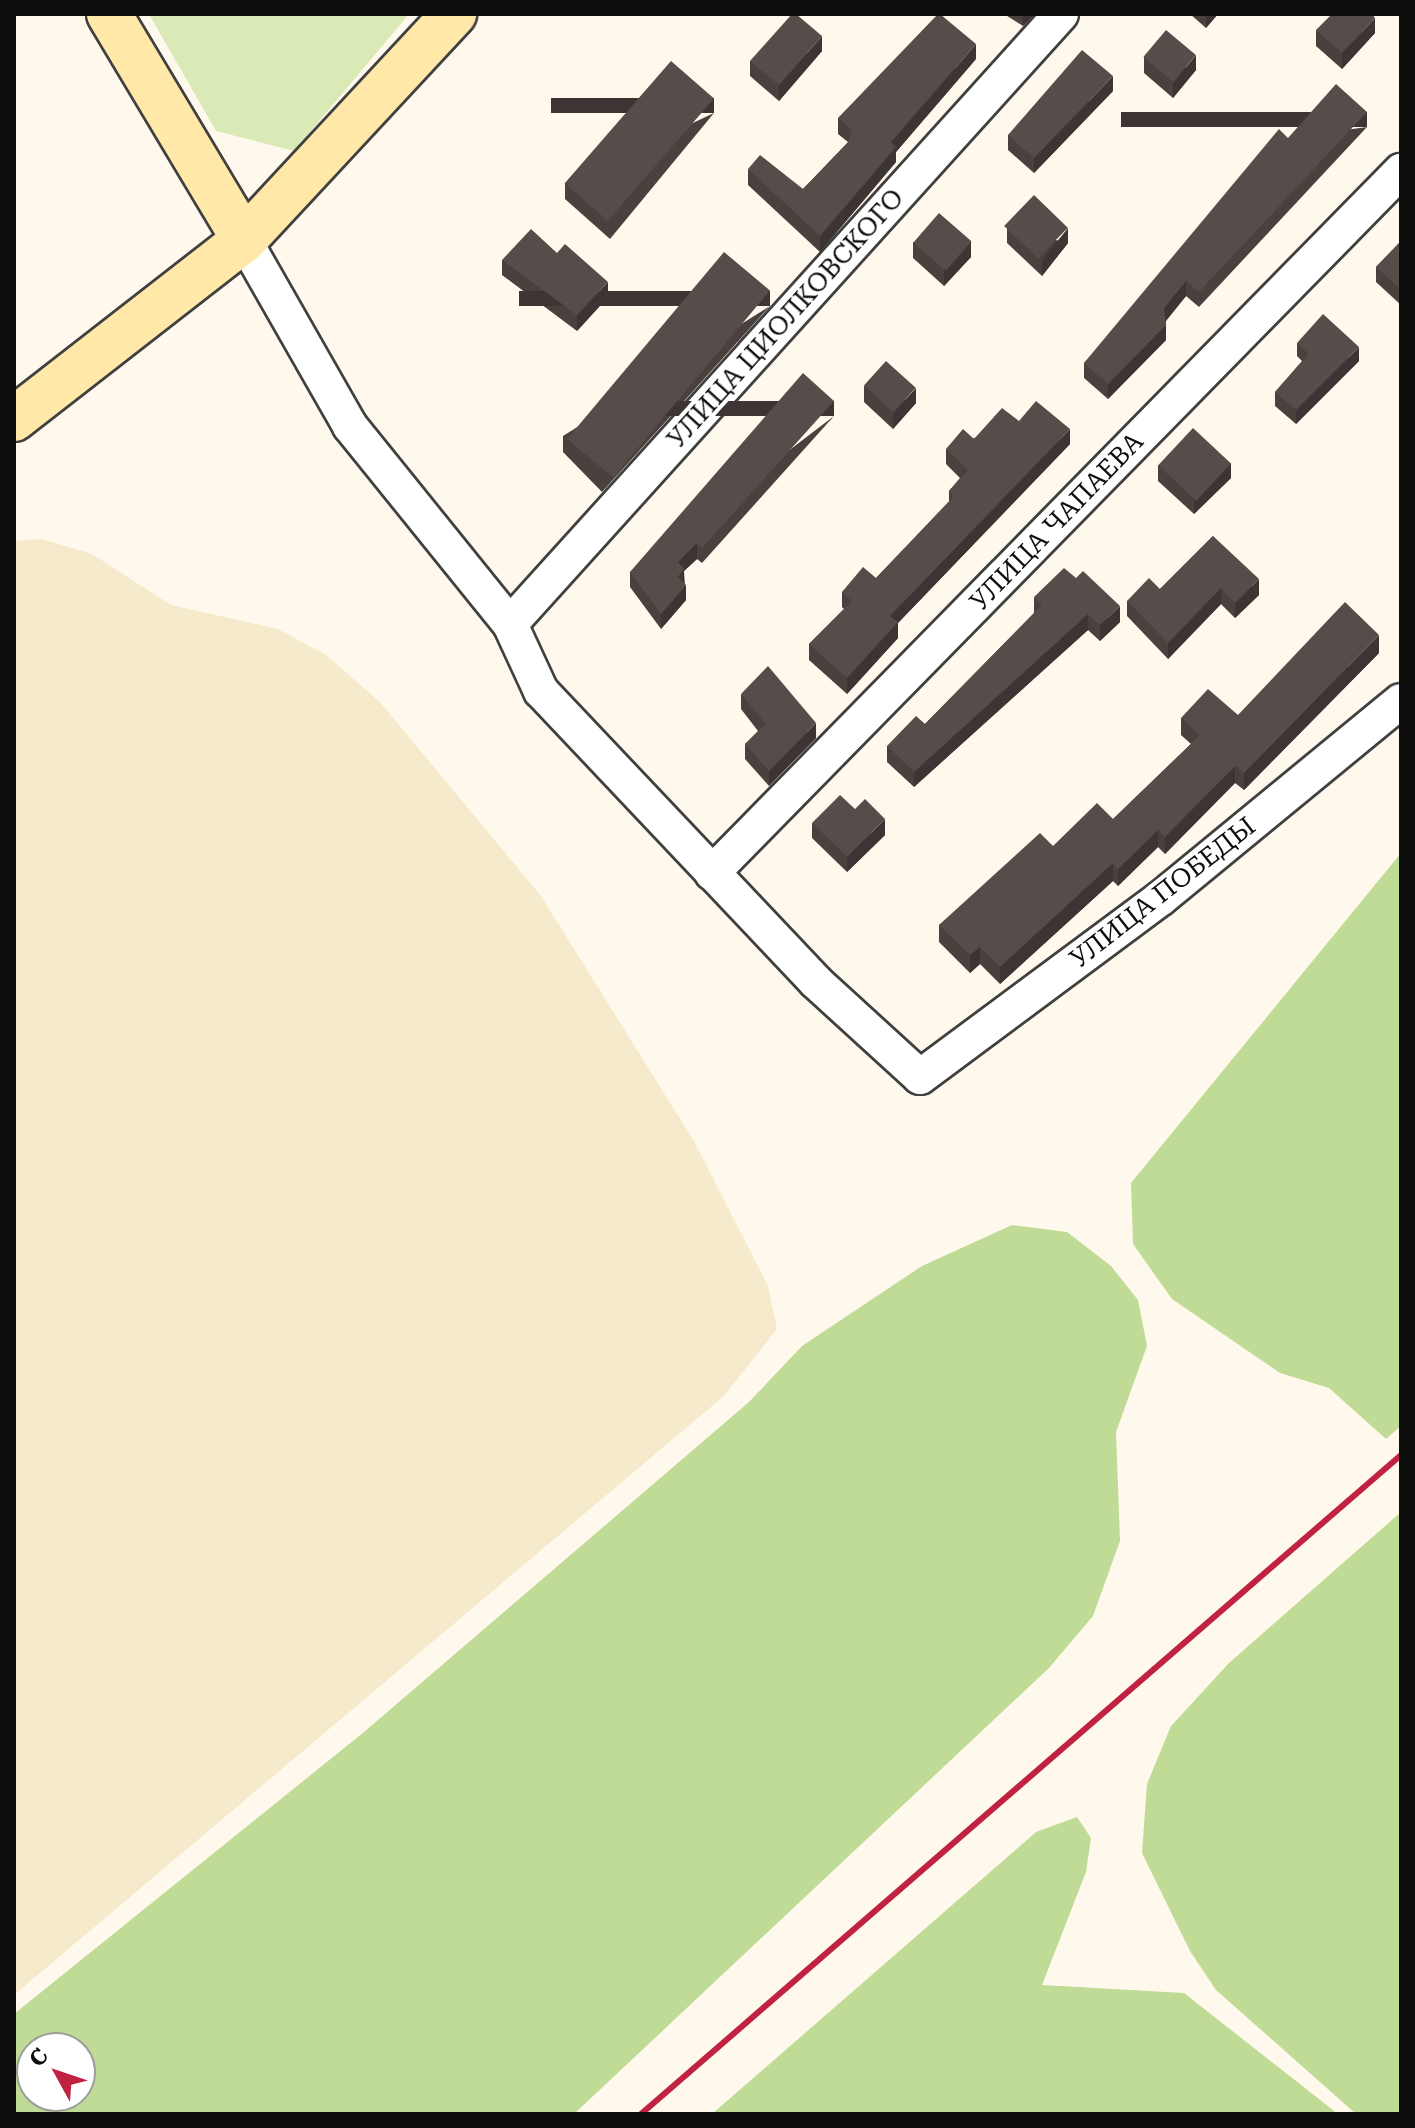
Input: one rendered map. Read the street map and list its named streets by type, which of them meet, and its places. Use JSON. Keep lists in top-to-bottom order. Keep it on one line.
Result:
{"streets":{"street":["УЛИЦА ЦИОЛКОВСКОГО","УЛИЦА ЧАПАЕВА","УЛИЦА ПОБЕДЫ"]},"crossings":[["УЛИЦА ЧАПАЕВА","УЛИЦА ПОБЕДЫ"]],"north":"top left"}
